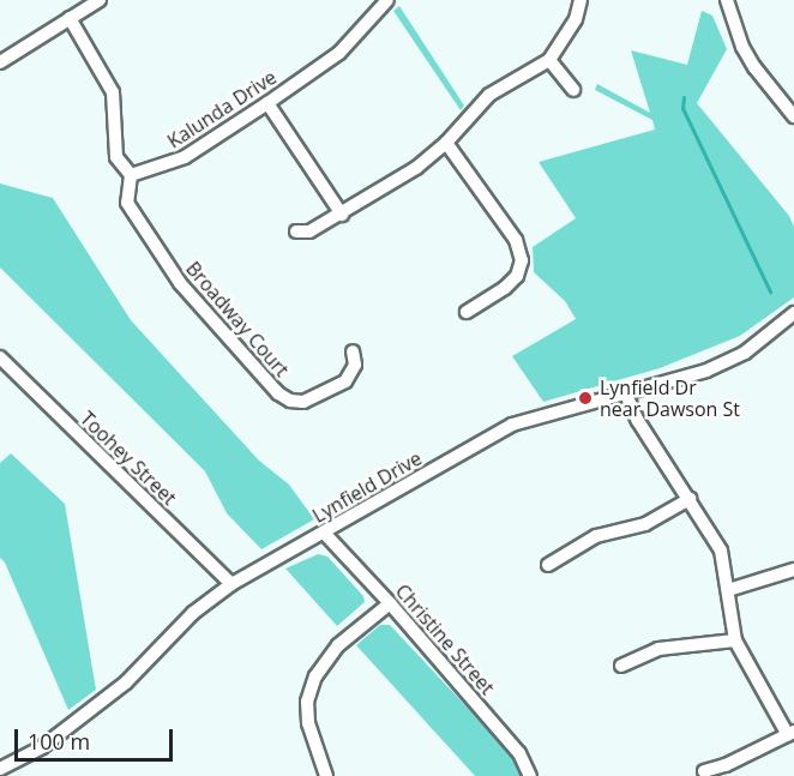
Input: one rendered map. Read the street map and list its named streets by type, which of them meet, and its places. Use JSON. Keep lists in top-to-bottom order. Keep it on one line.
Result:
{"streets":{"street":["Kalunda Drive","Broadway Court","Toohey Street","Lynfield Drive","Christine Street"]},"crossings":[["Kalunda Drive","Broadway Court"],["Toohey Street","Lynfield Drive"],["Lynfield Drive","Christine Street"]],"places":["Lynfield Dr near Dawson St"],"scale_bar":"100 m"}
